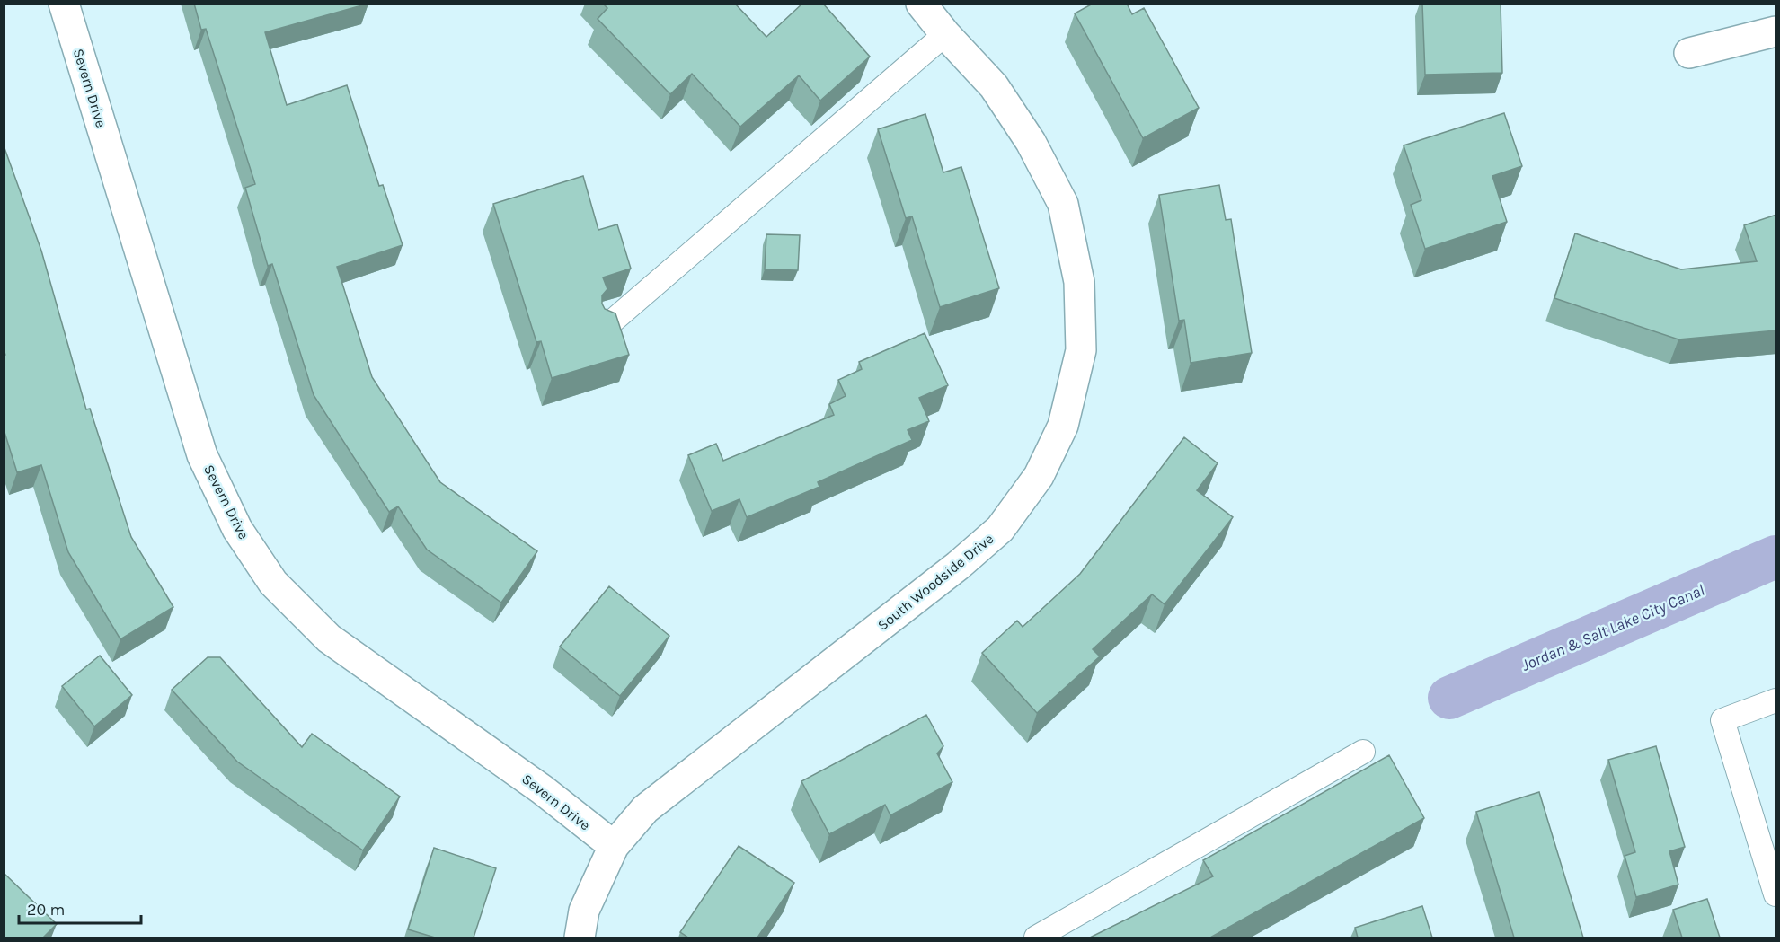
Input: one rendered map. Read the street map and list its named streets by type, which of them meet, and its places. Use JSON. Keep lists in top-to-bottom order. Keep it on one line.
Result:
{"streets":{"street":["Severn Drive","South Woodside Drive"]},"crossings":[["Severn Drive","South Woodside Drive"]],"water":["Jordan & Salt Lake City Canal"],"scale_bar":"20 m"}
